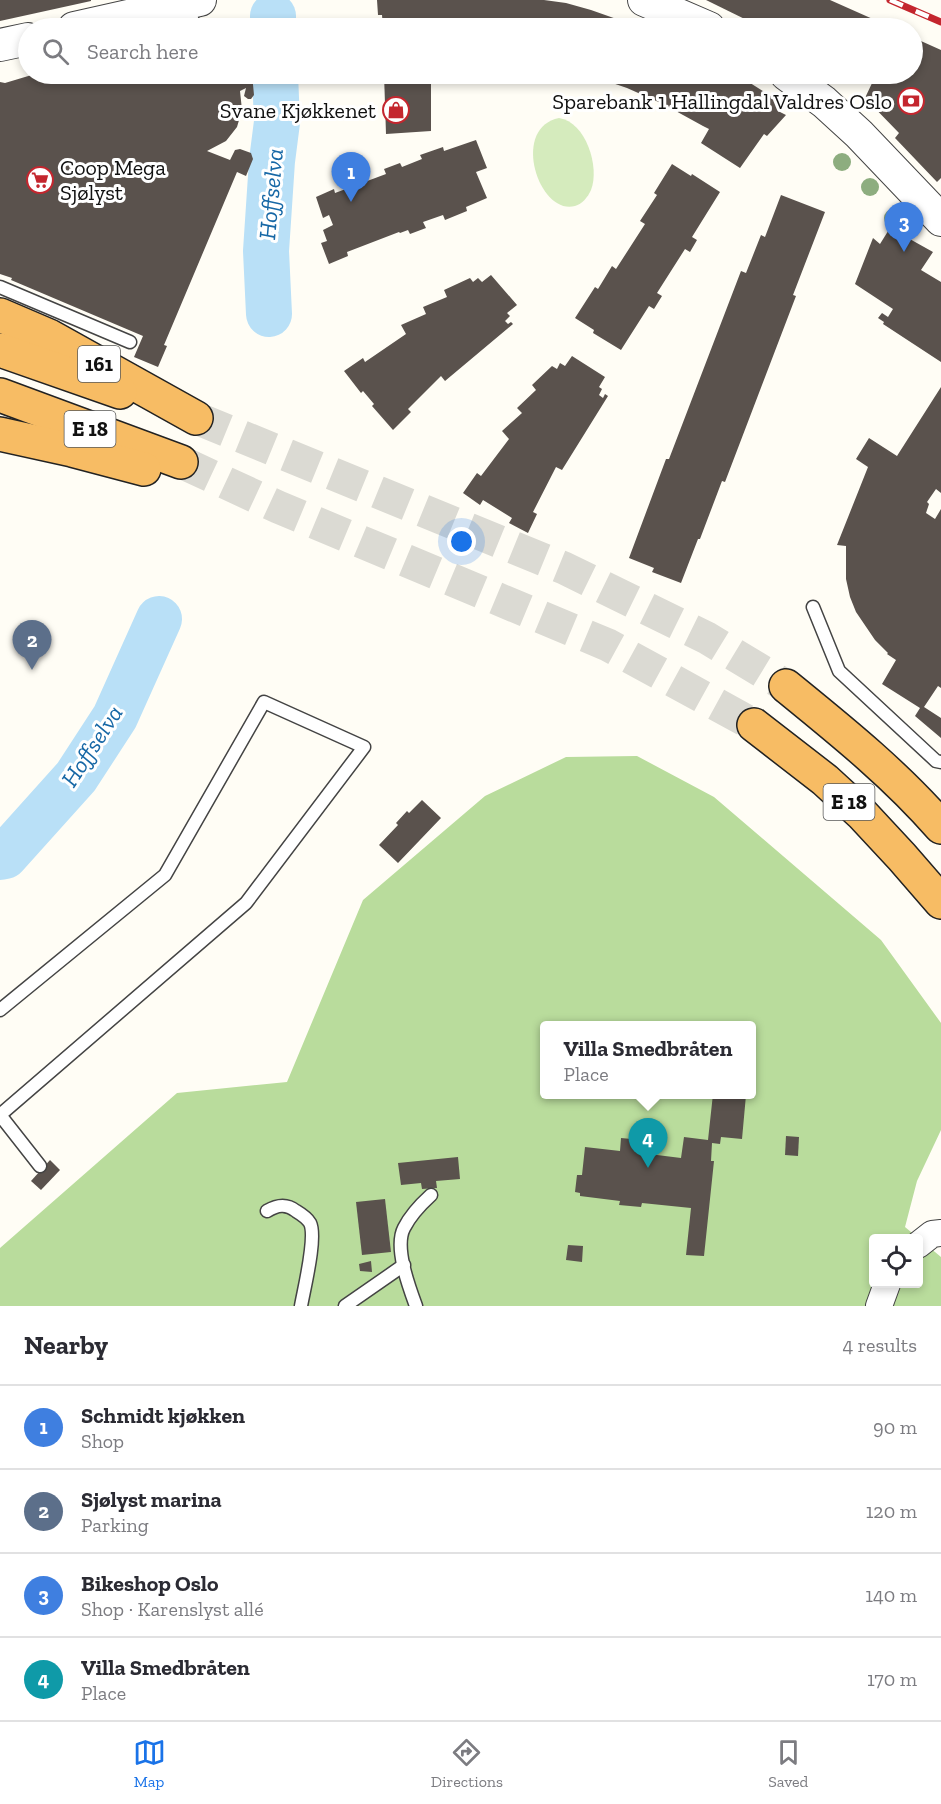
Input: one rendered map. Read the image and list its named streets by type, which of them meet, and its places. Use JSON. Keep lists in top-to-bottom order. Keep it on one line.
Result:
{"streets":{"highway":["161","E 18"]},"crossings":[["161","E 18"]],"water":["Hoffselva"],"places":{"bank":["Sparebank 1 Hallingdal Valdres Oslo"],"shop":["Svane Kjøkkenet"],"supermarket":["Coop Mega Sjølyst"]},"page":{"search":"Search here","pins":["1","3","2","4"],"popup":["Villa Smedbråten","Place"],"heading":["Nearby","4 results"],"list":[{"mark":"1","name":"Schmidt kjøkken","note":"Shop","value":"90 m"},{"mark":"2","name":"Sjølyst marina","note":"Parking","value":"120 m"},{"mark":"3","name":"Bikeshop Oslo","note":"Shop · Karenslyst allé","value":"140 m"},{"mark":"4","name":"Villa Smedbråten","note":"Place","value":"170 m"}],"nav":["Map","Directions","Saved"]}}
